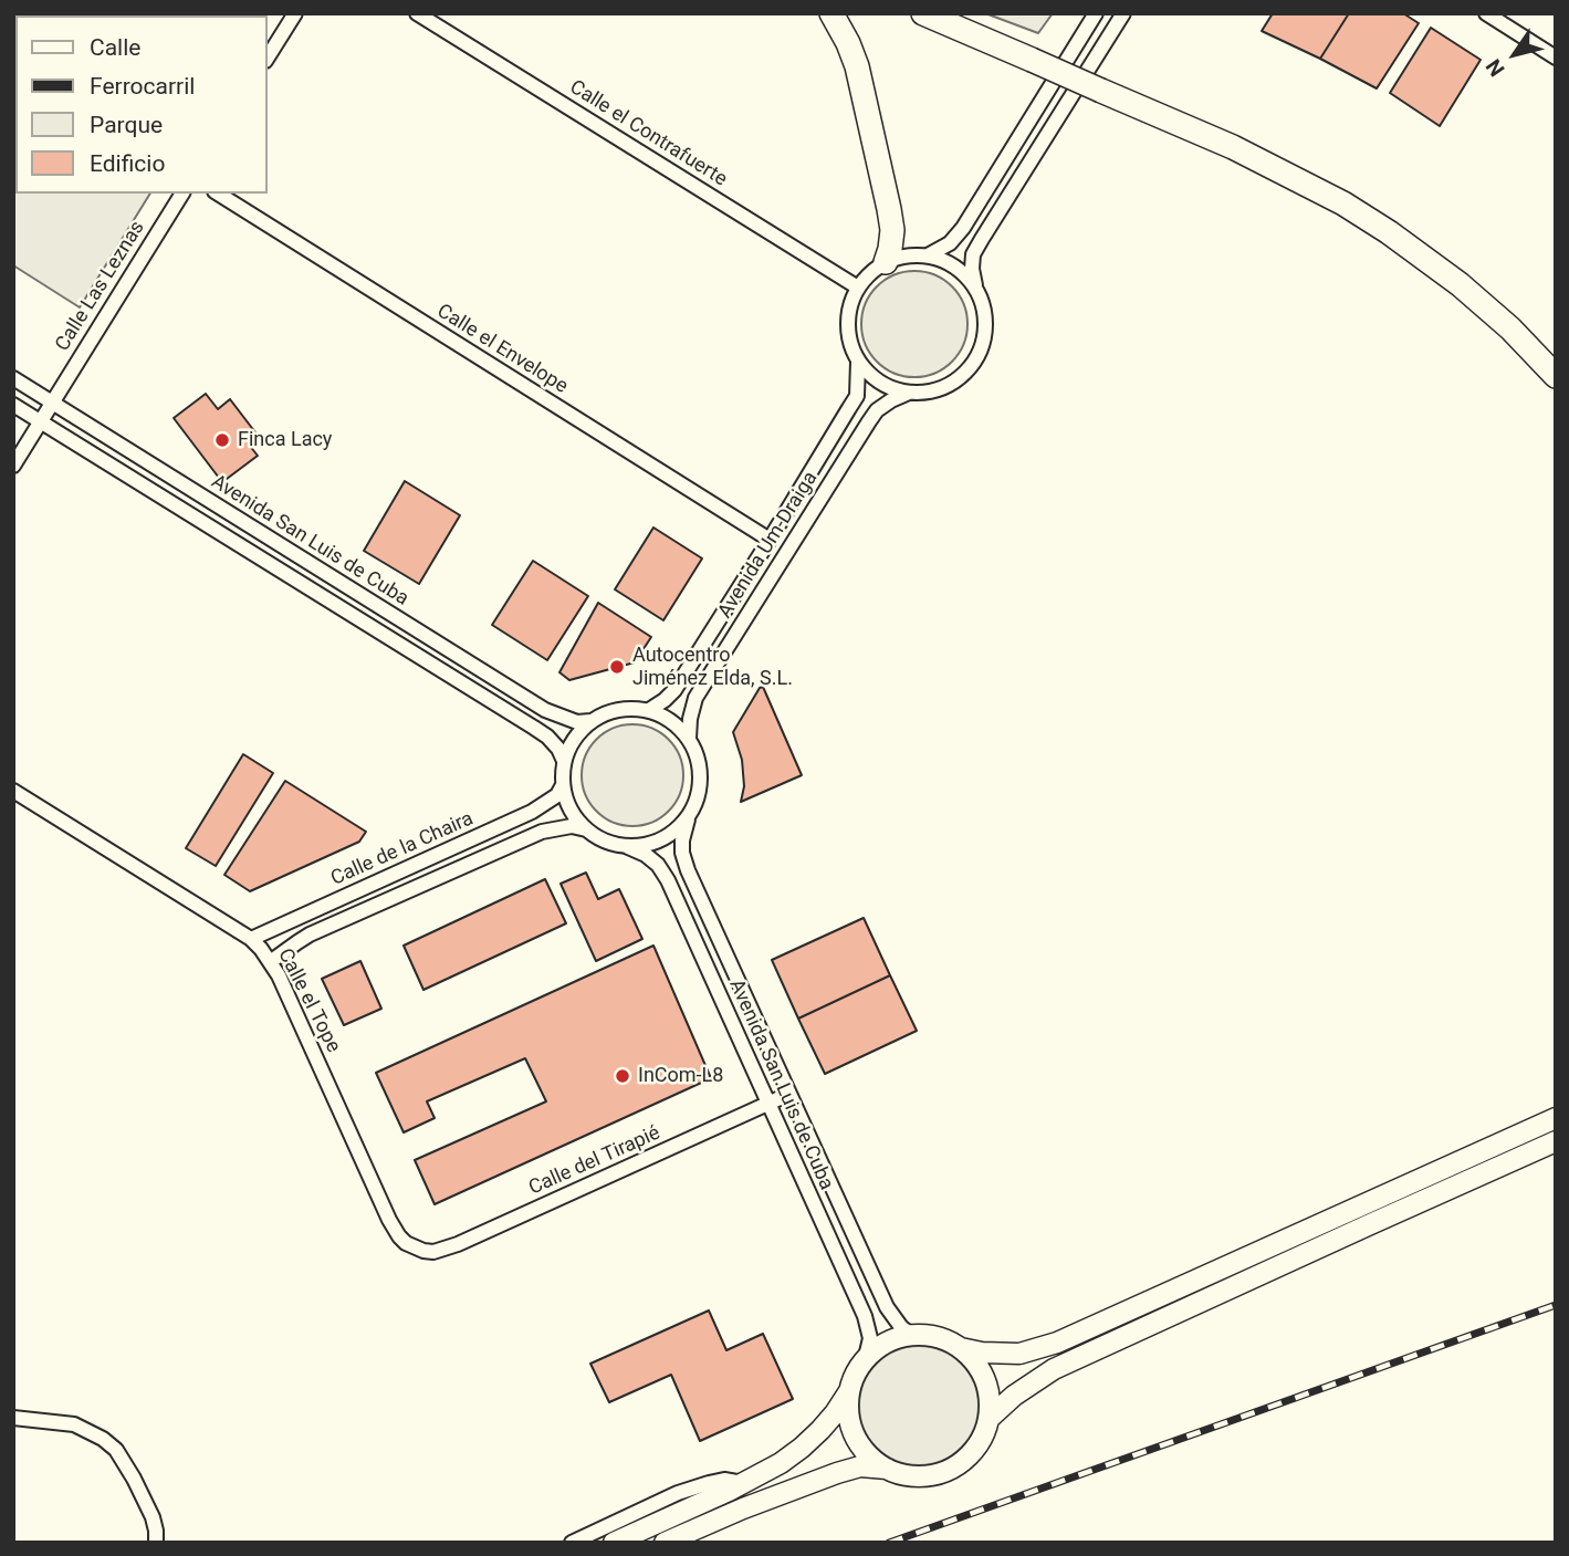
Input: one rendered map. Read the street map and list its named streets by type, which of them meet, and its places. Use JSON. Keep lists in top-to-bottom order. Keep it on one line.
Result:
{"streets":{"street":["Calle el Contrafuerte","Calle Las Leznas","Calle el Envelope","Avenida San Luis de Cuba","Avenida Um-Draiga","Calle de la Chaira","Calle el Tope","Calle del Tirapié"]},"crossings":[["Calle el Contrafuerte","Avenida Um-Draiga"],["Calle Las Leznas","Avenida San Luis de Cuba"],["Calle el Envelope","Avenida Um-Draiga"],["Avenida San Luis de Cuba","Avenida Um-Draiga"],["Avenida San Luis de Cuba","Calle de la Chaira"],["Avenida San Luis de Cuba","Calle del Tirapié"],["Avenida Um-Draiga","Calle de la Chaira"],["Calle de la Chaira","Calle el Tope"],["Calle el Tope","Calle del Tirapié"]],"places":["Finca Lacy","Autocentro Jiménez Elda, S.L.","InCom-L8"],"legend":["Calle","Ferrocarril","Parque","Edificio"],"north":"bottom left"}
